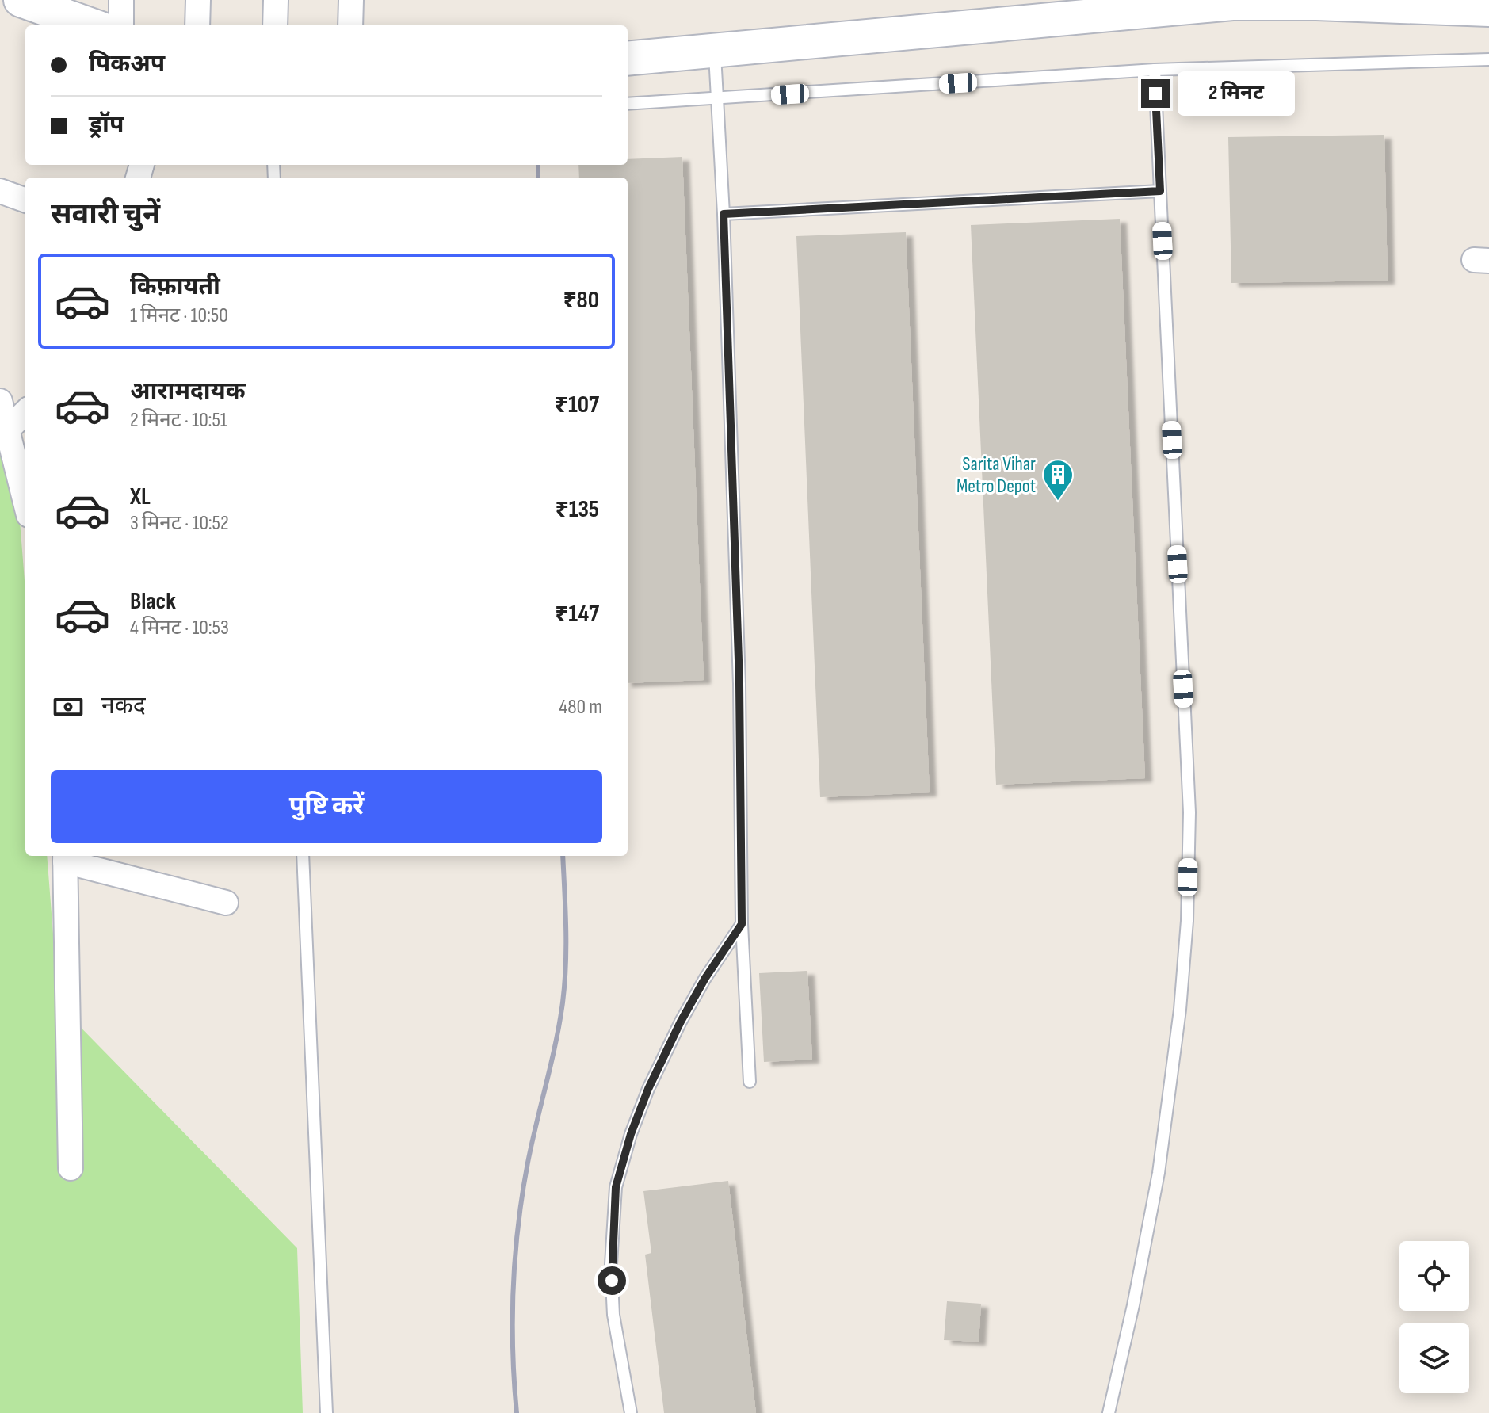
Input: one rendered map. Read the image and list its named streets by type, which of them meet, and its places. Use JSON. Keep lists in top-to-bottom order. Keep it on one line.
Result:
{"places":{"building":["Sarita Vihar Metro Depot"]},"page":{"banner":["पिकअप","ड्रॉप"],"bubble":"2 मिनट","heading":"सवारी चुनें","list":[{"name":"किफ़ायती","note":"1 मिनट · 10:50","value":"₹80"},{"name":"आरामदायक","note":"2 मिनट · 10:51","value":"₹107"},{"name":"XL","note":"3 मिनट · 10:52","value":"₹135"},{"name":"Black","note":"4 मिनट · 10:53","value":"₹147"}],"pay":["नकद","480 m"],"buttons":"पुष्टि करें"}}
